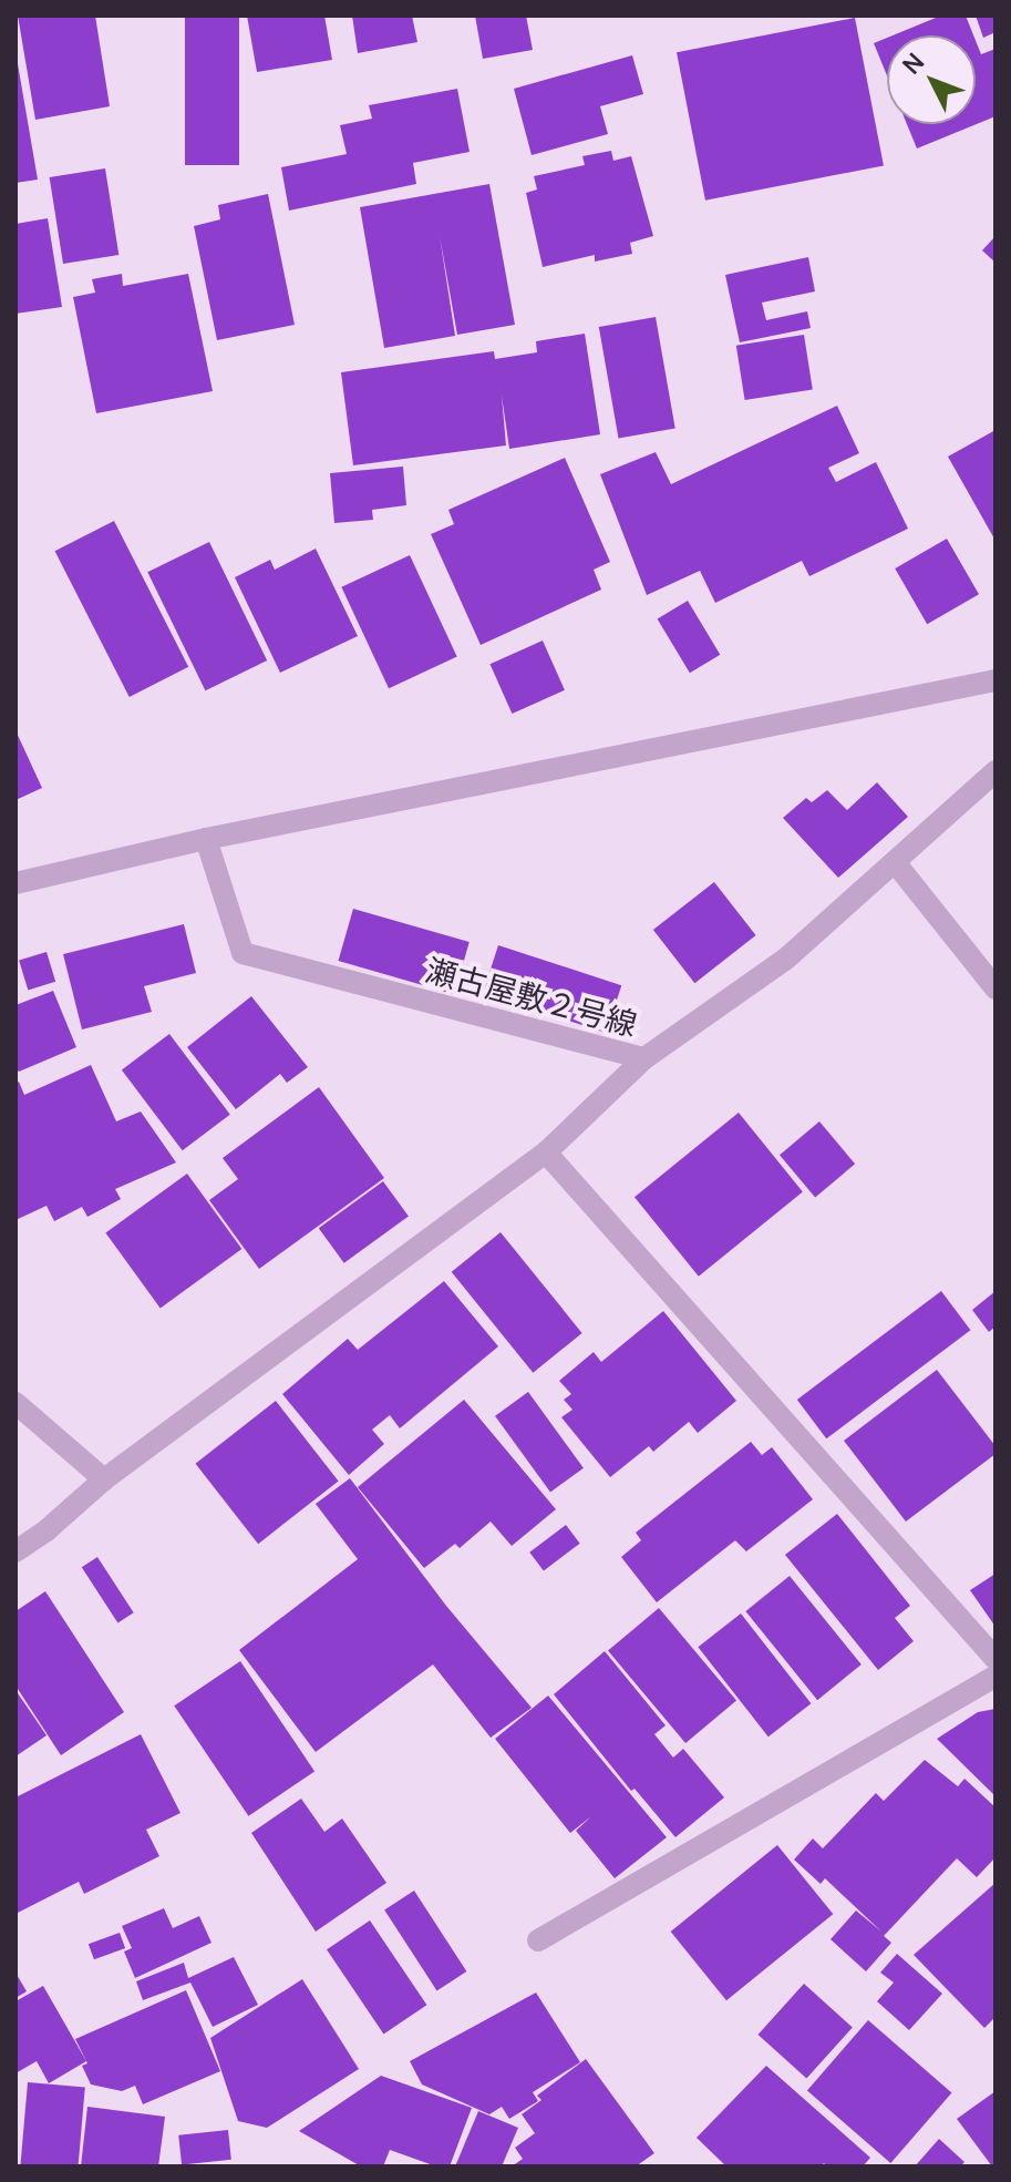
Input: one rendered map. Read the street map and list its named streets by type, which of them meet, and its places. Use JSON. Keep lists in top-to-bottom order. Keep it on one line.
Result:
{"streets":{"street":["瀬古屋敷２号線"]},"north":"top left"}
